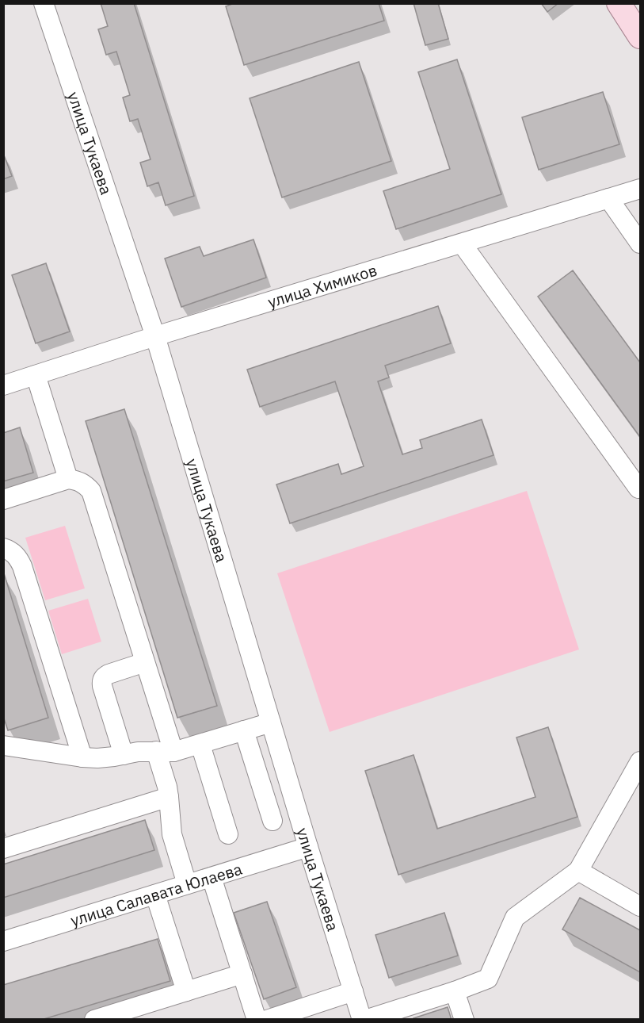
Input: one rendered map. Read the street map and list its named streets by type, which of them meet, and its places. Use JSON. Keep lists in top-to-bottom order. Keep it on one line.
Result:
{"streets":{"street":["улица Тукаева","улица Химиков","улица Салавата Юлаева"]},"crossings":[["улица Тукаева","улица Химиков"],["улица Тукаева","улица Салавата Юлаева"]]}
